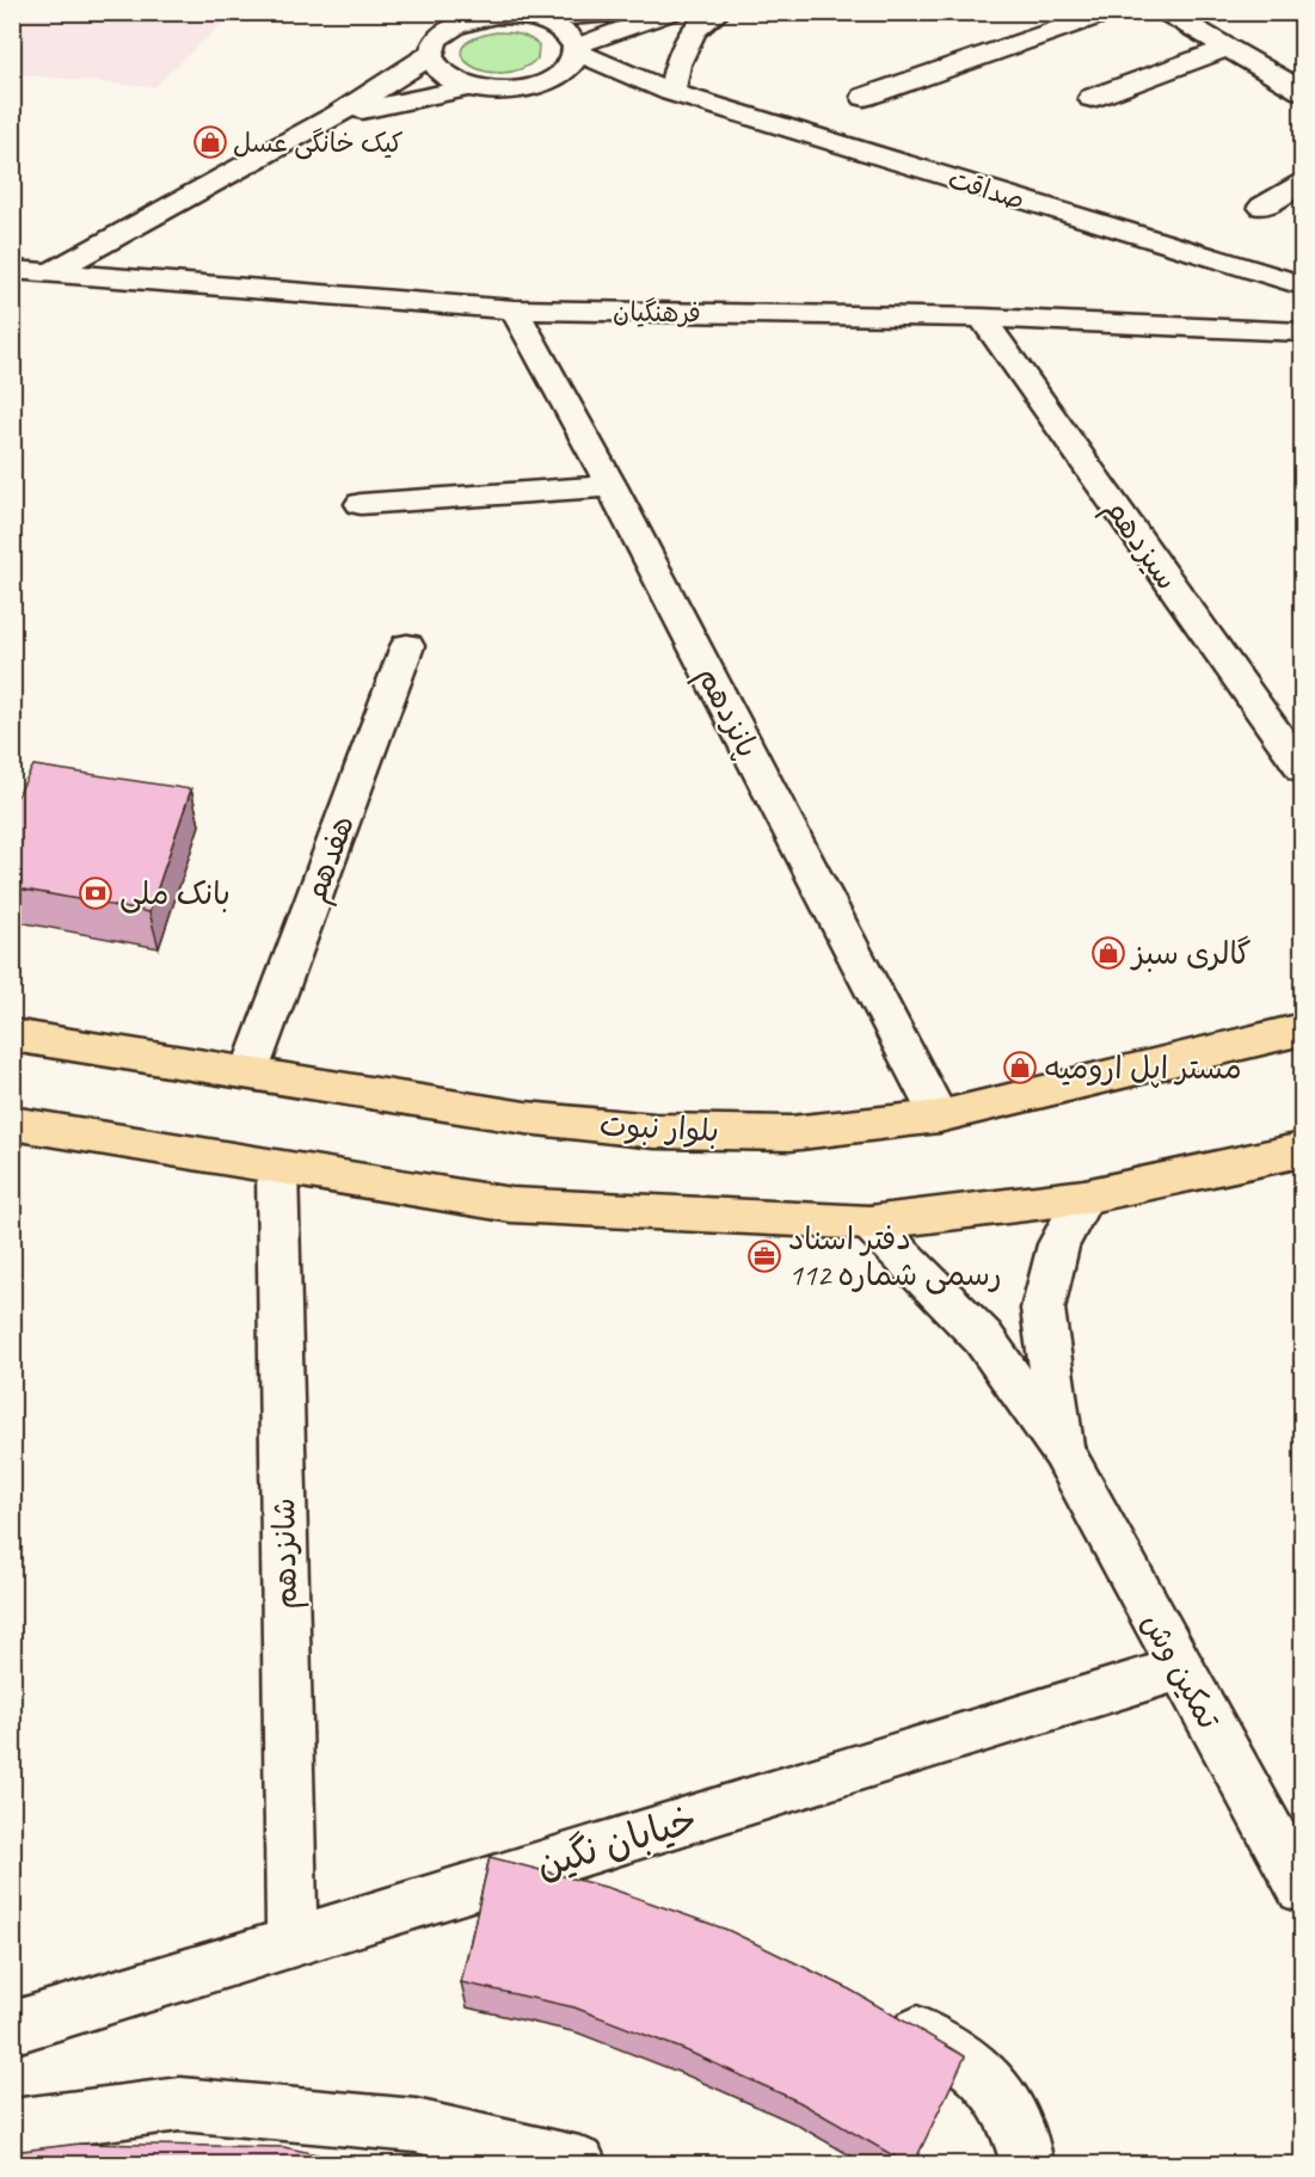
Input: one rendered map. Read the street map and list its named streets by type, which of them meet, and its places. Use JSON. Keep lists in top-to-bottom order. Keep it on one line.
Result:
{"streets":{"main road":["بلوار نبوت"],"street":["صداقت","فرهنگیان","سیزدهم","پانزدهم","هفدهم","شانزدهم","تمکین وش","خیابان نگین"]},"crossings":[["فرهنگیان","سیزدهم"],["فرهنگیان","پانزدهم"],["پانزدهم","بلوار نبوت"],["هفدهم","بلوار نبوت"],["شانزدهم","خیابان نگین"],["تمکین وش","خیابان نگین"]],"places":{"shop":["کیک خانگی عسل","گالری سبز","مستر اپل ارومیه"],"bank":["بانک ملی"],"office":["دفتر اسناد رسمی شماره 112"]}}
